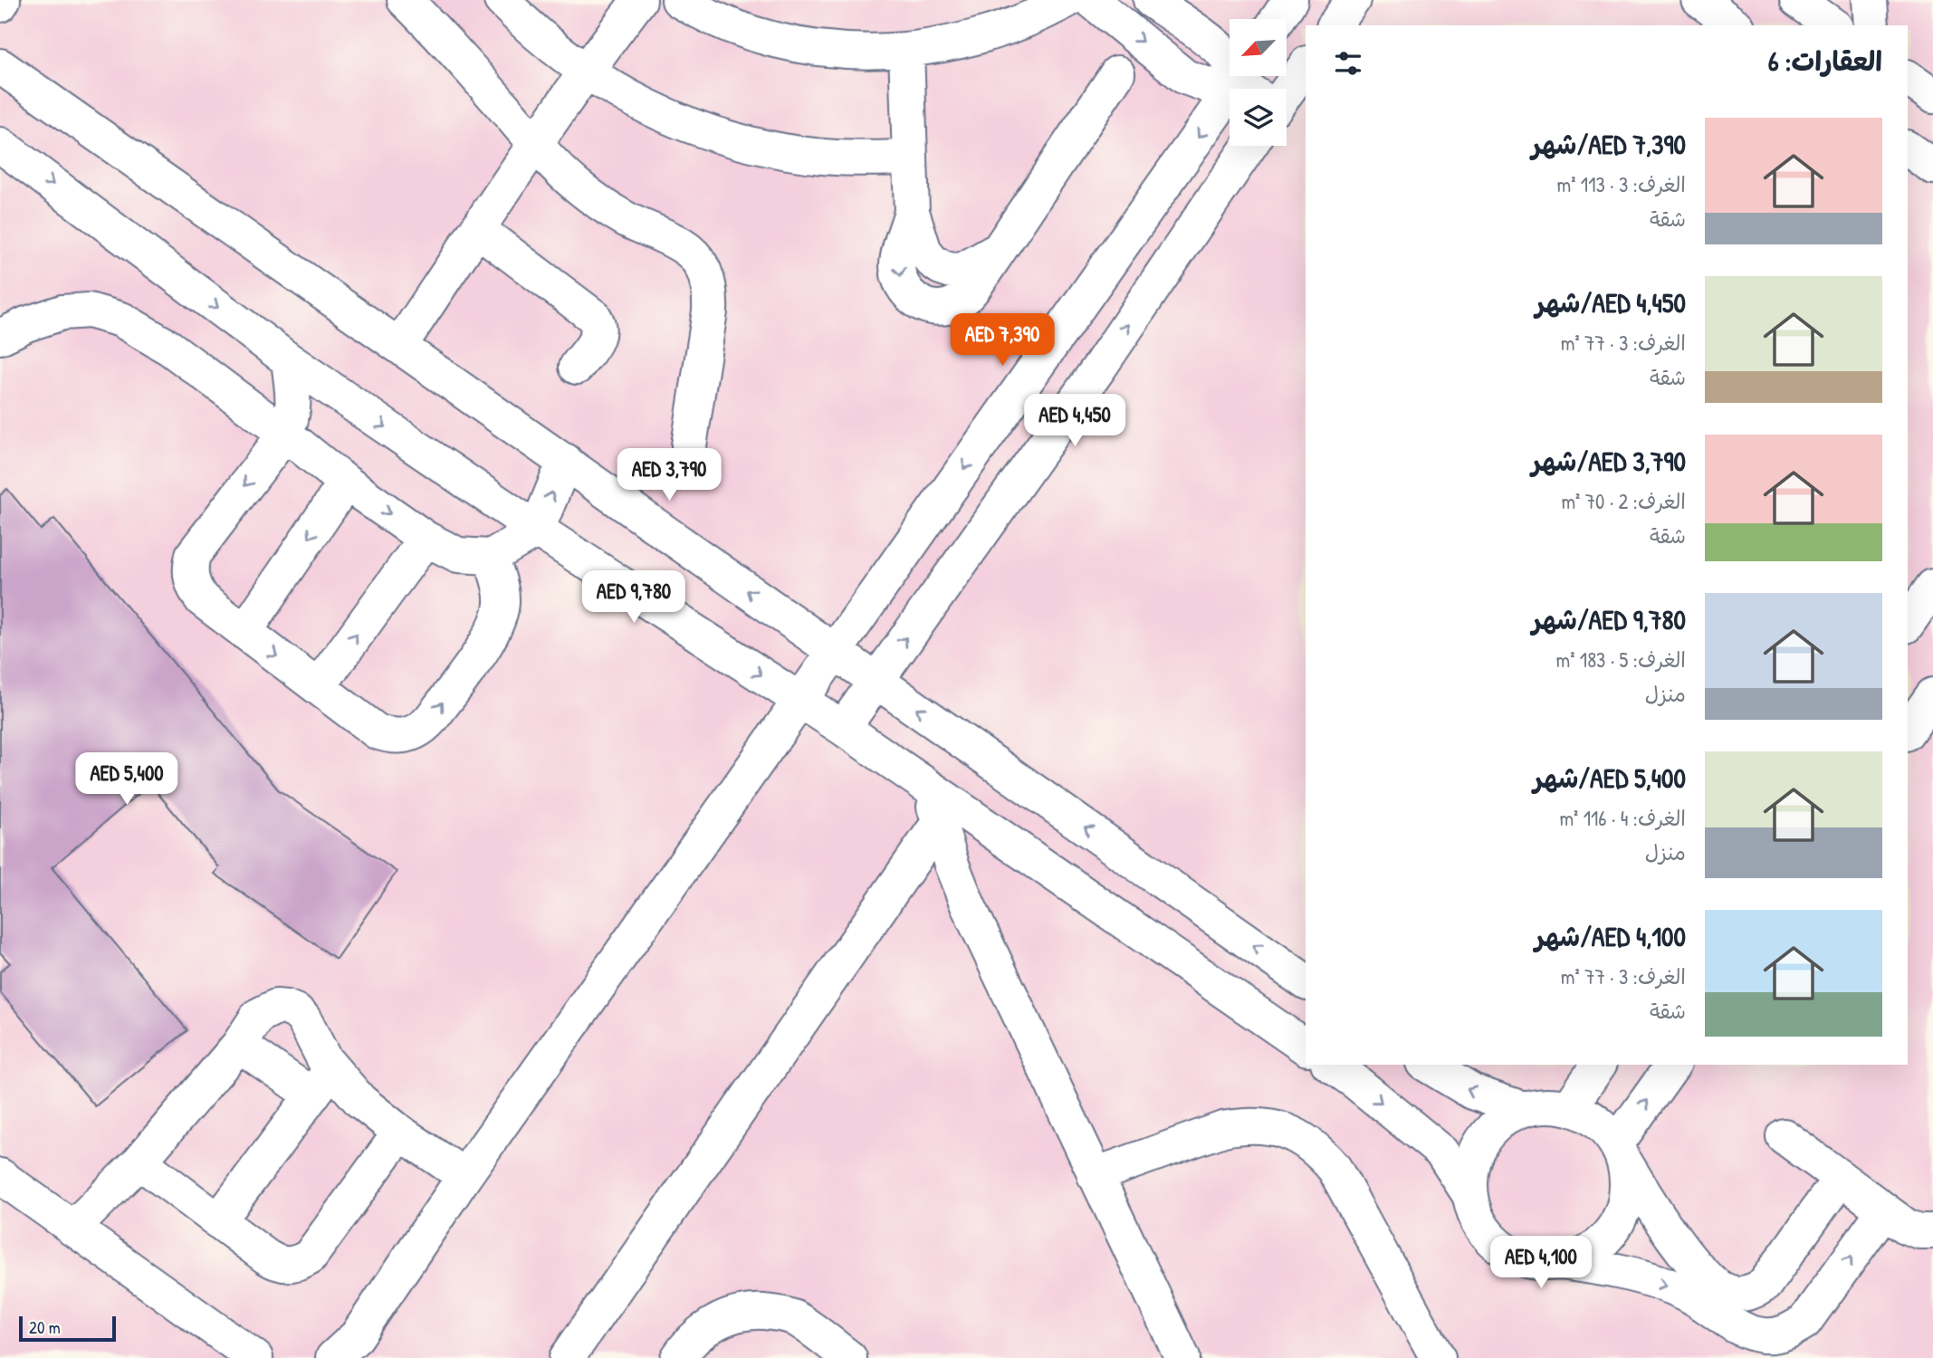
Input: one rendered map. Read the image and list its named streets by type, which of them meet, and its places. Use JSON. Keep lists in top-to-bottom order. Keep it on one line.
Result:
{"scale_bar":"20 m","north":"bottom left","page":{"heading":"العقارات: 6","list":[{"name":"AED 7,390/شهر","note":"الغرف: 3 · 113 m² · شقة"},{"name":"AED 4,450/شهر","note":"الغرف: 3 · 77 m² · شقة"},{"name":"AED 3,790/شهر","note":"الغرف: 2 · 70 m² · شقة"},{"name":"AED 9,780/شهر","note":"الغرف: 5 · 183 m² · منزل"},{"name":"AED 5,400/شهر","note":"الغرف: 4 · 116 m² · منزل"},{"name":"AED 4,100/شهر","note":"الغرف: 3 · 77 m² · شقة"}],"price":["AED 7,390","AED 4,450","AED 3,790","AED 9,780","AED 5,400","AED 4,100"],"scale":"20 m"}}
